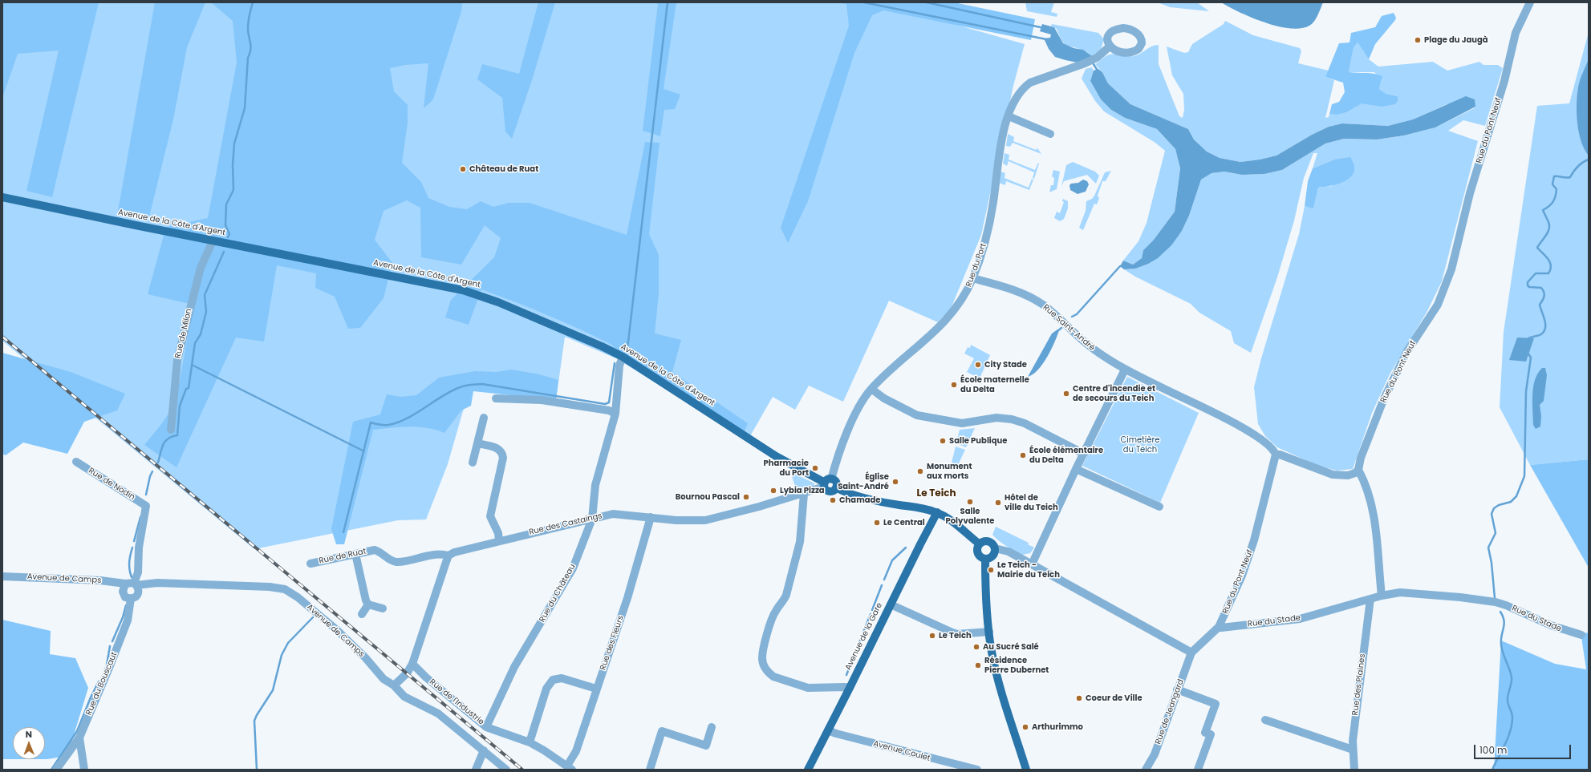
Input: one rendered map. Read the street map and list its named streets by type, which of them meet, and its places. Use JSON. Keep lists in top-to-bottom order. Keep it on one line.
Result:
{"streets":{"main road":["Avenue de la Côte d'Argent","Avenue de la Gare"],"street":["Rue du Pont Neuf","Rue du Port","Rue Saint-André","Rue de Milon","Rue de Nodin","Rue des Castaings","Rue de Ruat","Avenue de Camps","Rue du Château","Rue du Stade","Rue des Fleurs","Rue du Bouscaut","Rue des Plaines","Rue de l'Industrie","Rue de Jeangard","Avenue Coulet"]},"crossings":[["Rue du Pont Neuf","Rue Saint-André"],["Rue du Pont Neuf","Rue du Stade"],["Avenue de la Côte d'Argent","Rue du Port"],["Avenue de la Côte d'Argent","Rue de Milon"],["Avenue de la Côte d'Argent","Rue des Castaings"],["Avenue de la Côte d'Argent","Rue du Château"],["Rue du Port","Rue Saint-André"],["Rue du Port","Rue des Castaings"],["Rue de Nodin","Avenue de Camps"],["Rue de Nodin","Rue du Bouscaut"],["Rue des Castaings","Rue de Ruat"],["Rue des Castaings","Rue du Château"],["Rue des Castaings","Rue des Fleurs"],["Avenue de Camps","Rue du Bouscaut"],["Rue du Château","Rue de l'Industrie"],["Rue du Stade","Rue des Plaines"],["Avenue de la Gare","Avenue Coulet"],["Rue des Fleurs","Rue de l'Industrie"]],"districts":["Le Teich"],"parks":["Cimetière du Teich"],"places":["Plage du Jaugà","Château de Ruat","City Stade","École maternelle du Delta","Centre d'incendie et de secours du Teich","Salle Publique","École élémentaire du Delta","Pharmacie du Port","Monument aux morts","Église Saint-André","Lybia Pizza","Bournou Pascal","Chamade","Salle Polyvalente","Hôtel de ville du Teich","Le Central","Le Teich - Mairie du Teich","Le Teich","Au Sucré Salé","Résidence Pierre Dubernet","Coeur de Ville","Arthurimmo"],"scale_bar":"100 m","north":"top"}
